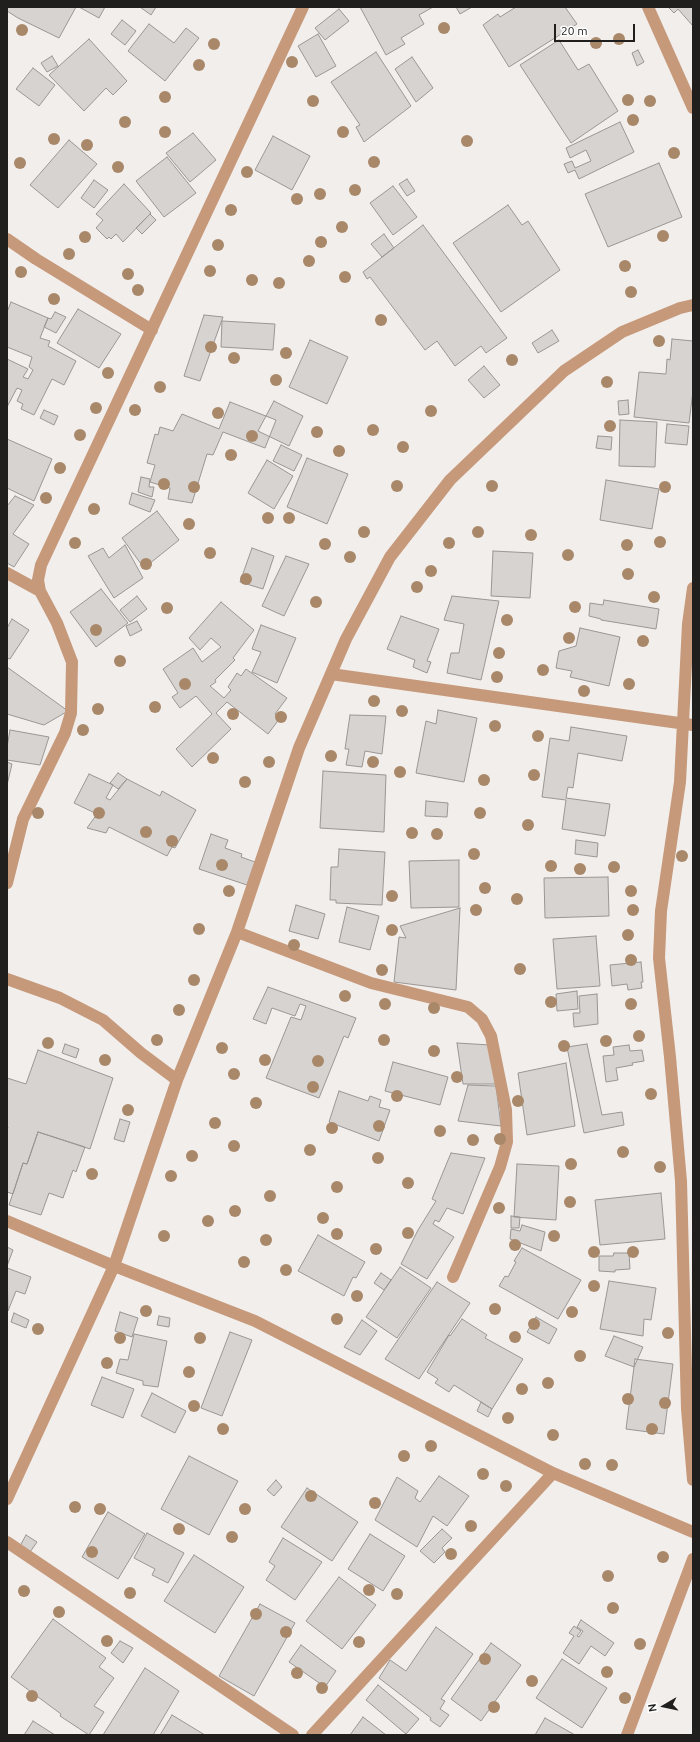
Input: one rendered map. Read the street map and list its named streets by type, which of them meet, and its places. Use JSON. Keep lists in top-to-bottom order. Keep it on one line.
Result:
{"scale_bar":"20 m","north":"left"}
